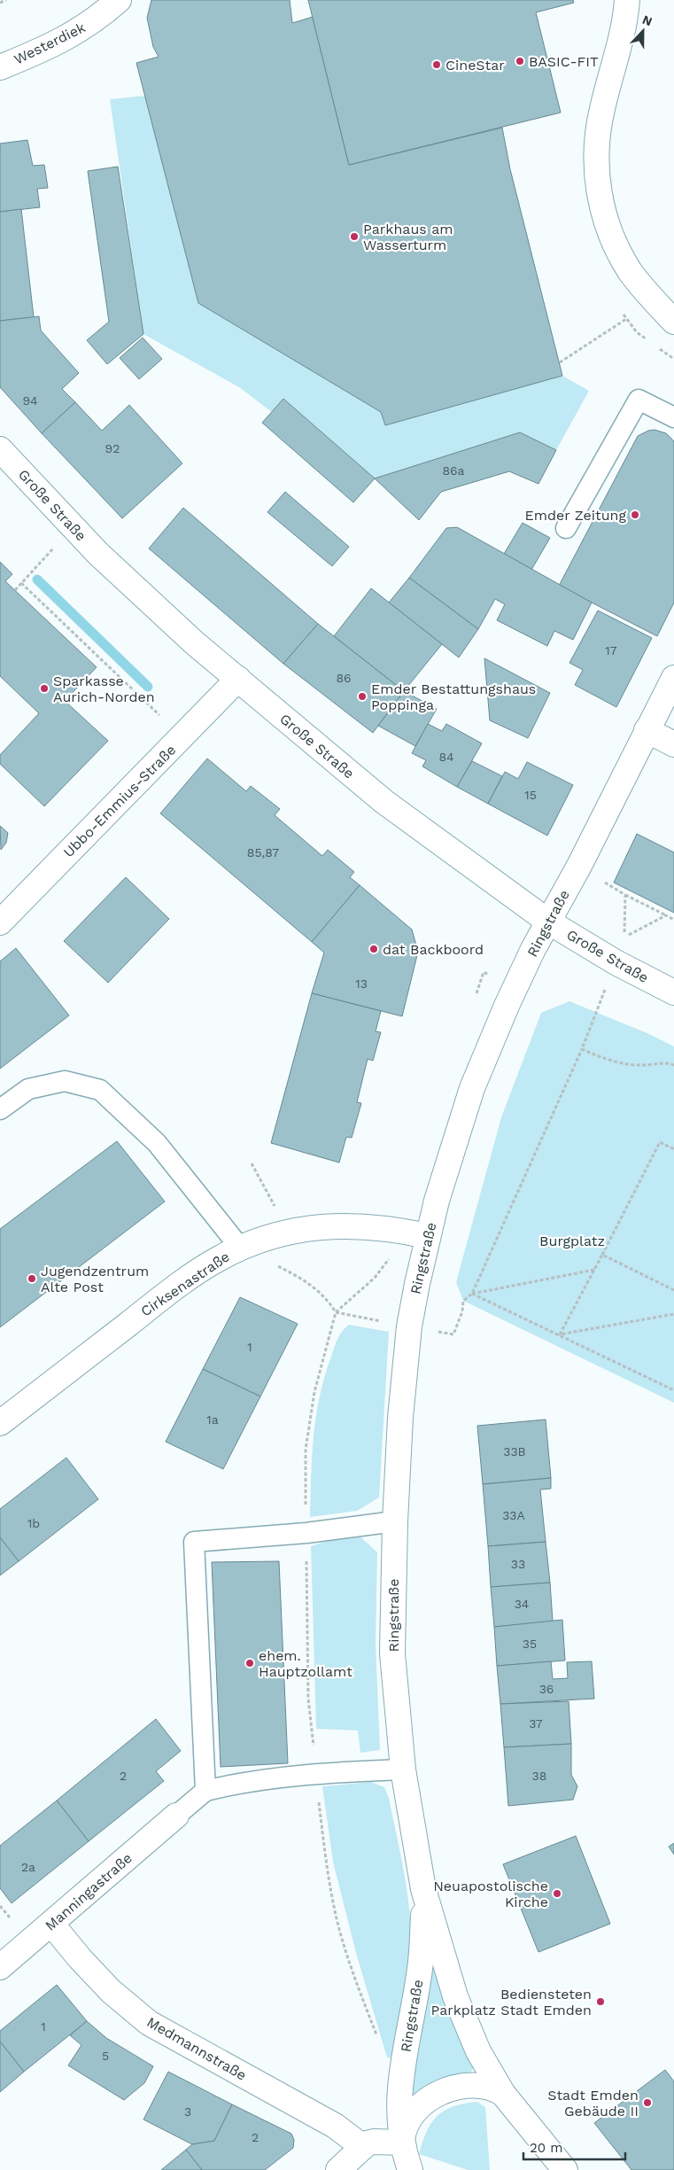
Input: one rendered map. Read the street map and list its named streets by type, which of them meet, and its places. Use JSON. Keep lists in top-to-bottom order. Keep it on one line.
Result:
{"streets":{"street":["Westerdiek","Große Straße","Ubbo-Emmius-Straße","Ringstraße","Cirksenastraße","Manningastraße","Medmannstraße"]},"crossings":[["Große Straße","Ubbo-Emmius-Straße"],["Große Straße","Ringstraße"],["Ringstraße","Cirksenastraße"],["Manningastraße","Medmannstraße"]],"parks":["Burgplatz"],"places":["BASIC-FIT","CineStar","Parkhaus am Wasserturm","Emder Zeitung","Sparkasse Aurich-Norden","Emder Bestattungshaus Poppinga","dat Backboord","Jugendzentrum Alte Post","ehem. Hauptzollamt","Neuapostolische Kirche","Bediensteten Parkplatz Stadt Emden","Stadt Emden Gebäude II"],"house_numbers":["94","92","86a","17","86","84","15","85,87","13","1","1a","33B","33A","1b","33","34","35","36","37","2","38","2a","1","5","3","2"],"scale_bar":"20 m","north":"top"}
